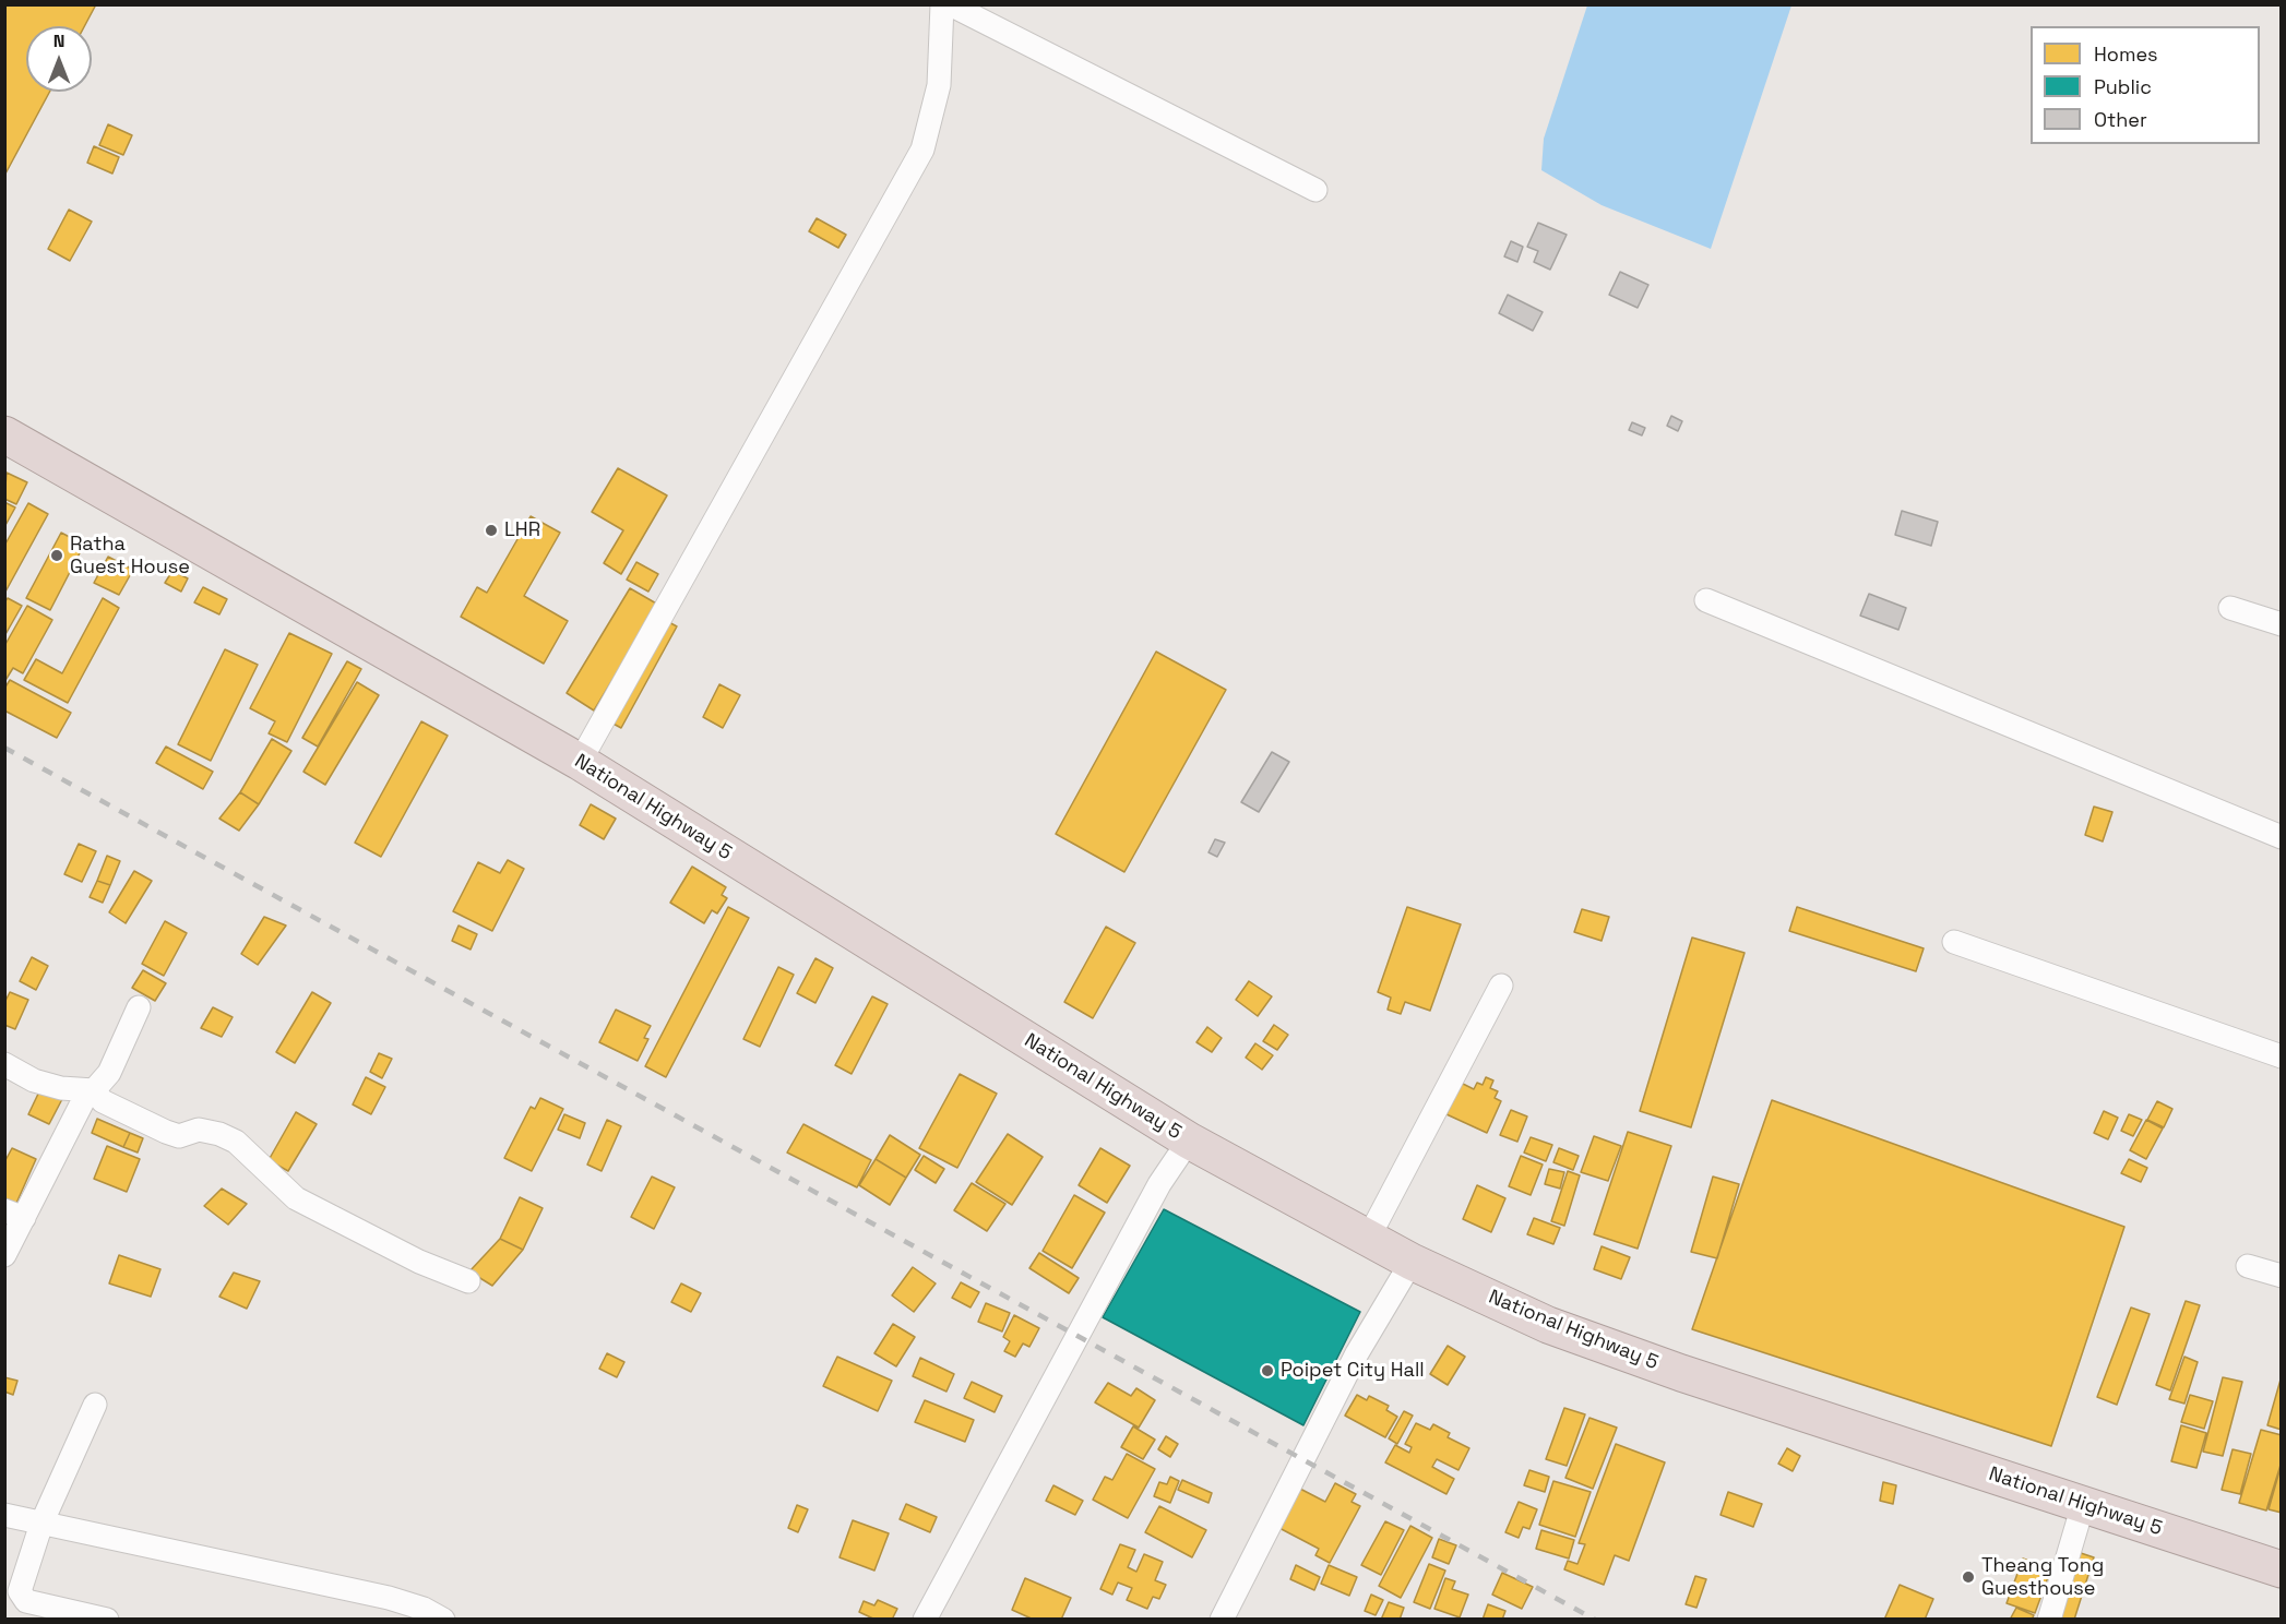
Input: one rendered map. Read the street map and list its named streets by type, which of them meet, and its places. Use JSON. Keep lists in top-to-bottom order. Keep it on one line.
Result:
{"streets":{"highway":["National Highway 5"]},"places":["LHR","Ratha Guest House","Poipet City Hall","Theang Tong Guesthouse"],"legend":["Homes","Public","Other"],"north":"top"}
